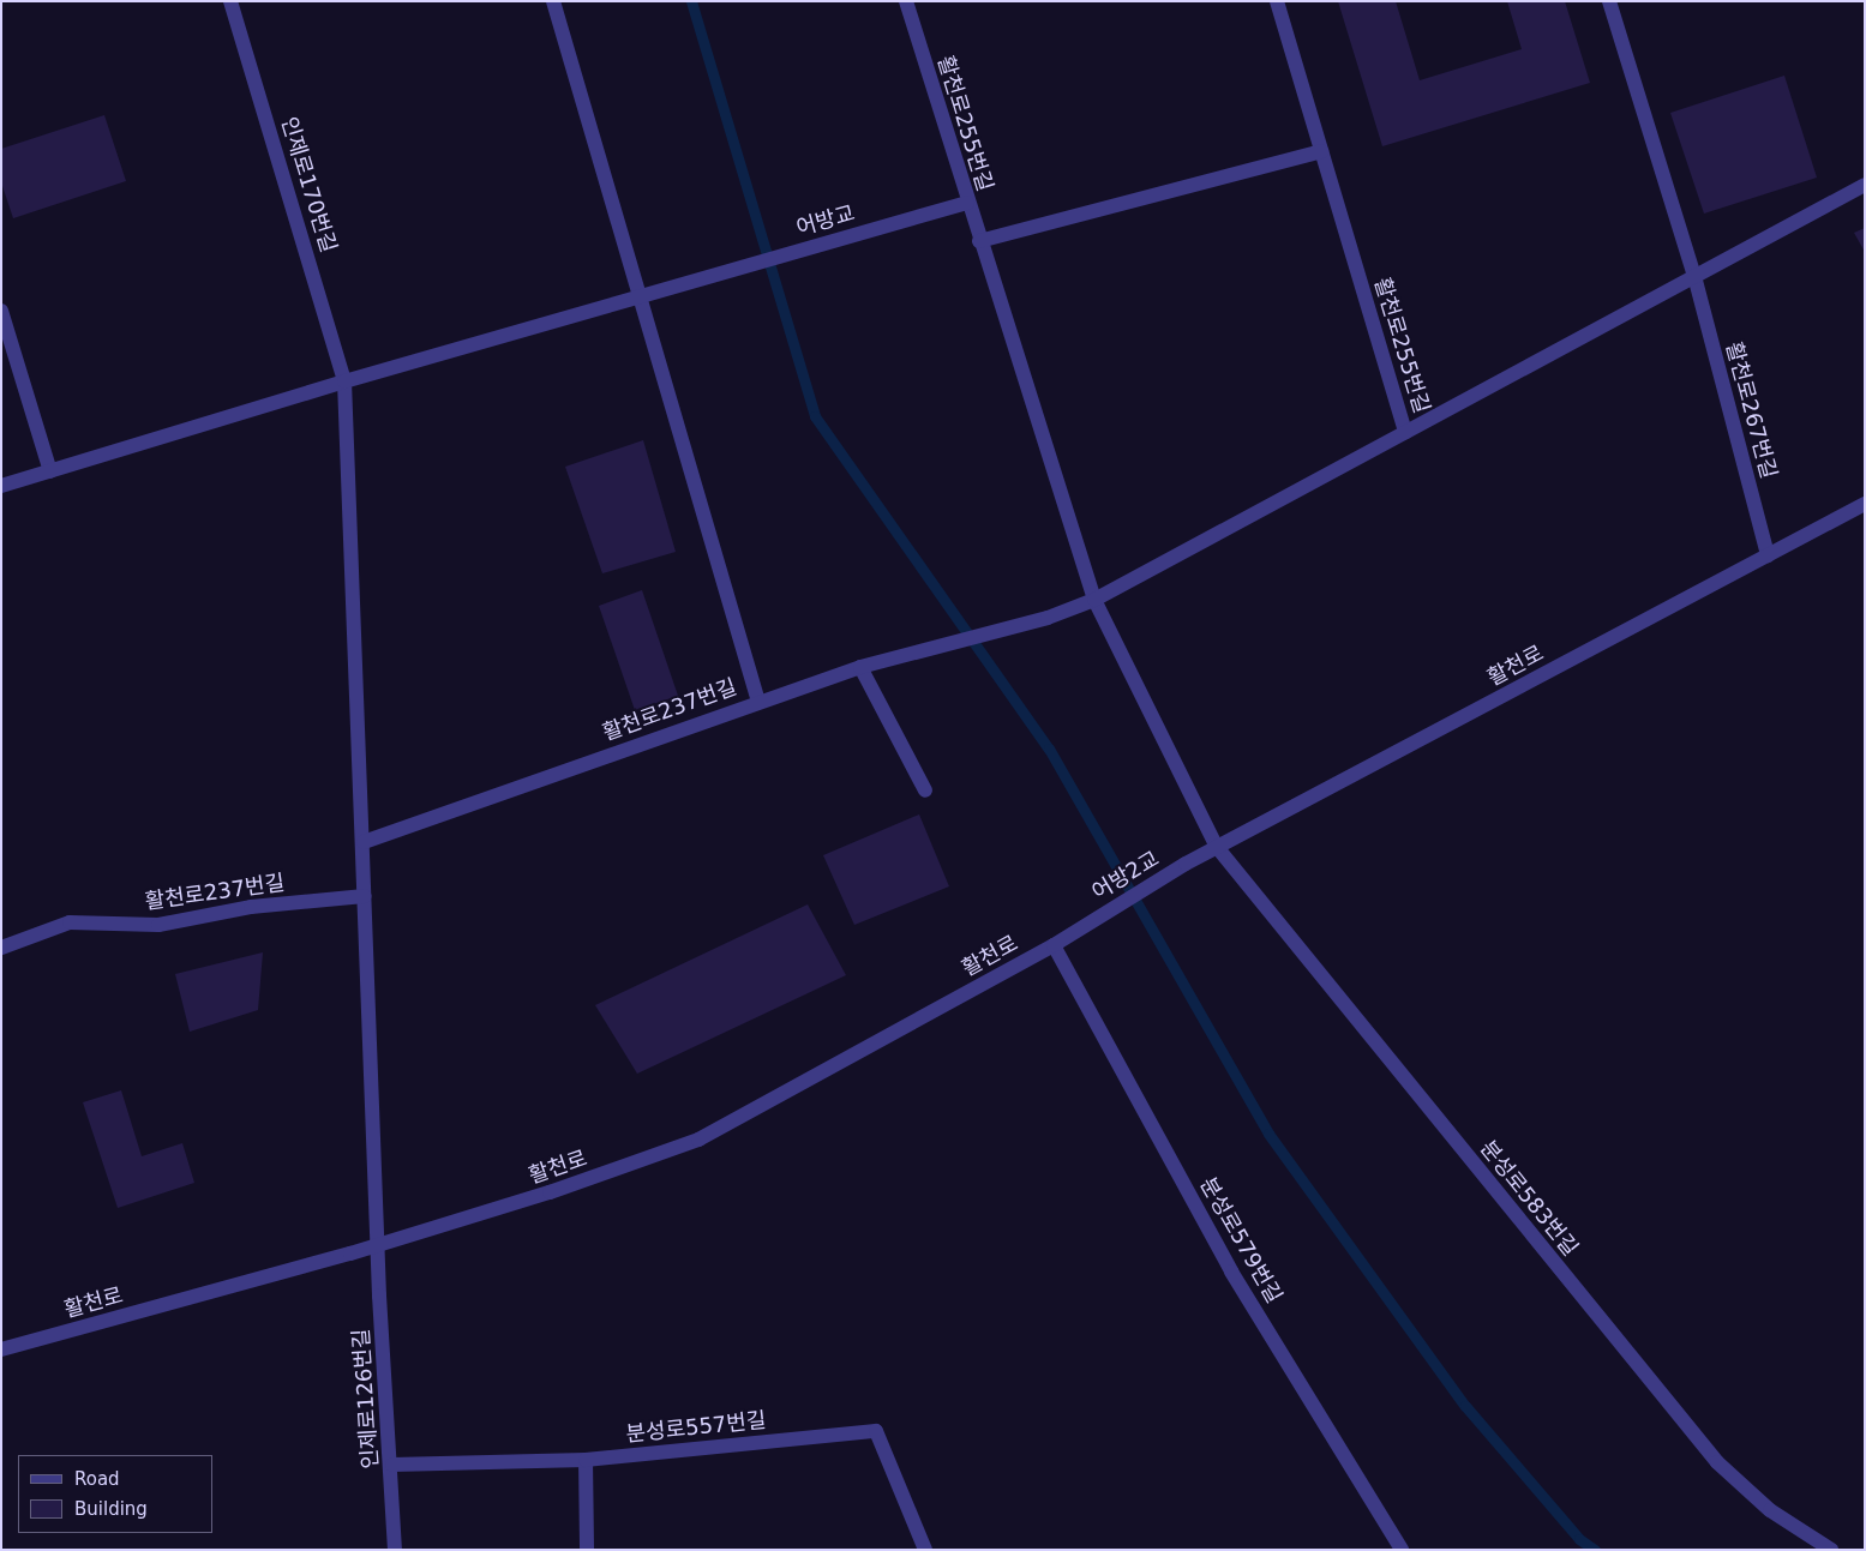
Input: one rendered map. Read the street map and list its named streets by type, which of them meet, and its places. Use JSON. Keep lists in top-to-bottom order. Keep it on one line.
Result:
{"streets":{"street":["활천로255번길","인제로170번길","어방교","활천로267번길","활천로","활천로237번길","어방2교","분성로583번길","분성로579번길","인제로126번길","분성로557번길"]},"crossings":[["활천로255번길","어방교"],["활천로255번길","활천로"],["활천로255번길","활천로237번길"],["활천로255번길","분성로583번길"],["활천로267번길","활천로"],["활천로","어방2교"],["활천로","분성로583번길"],["활천로","분성로579번길"],["활천로","인제로126번길"],["인제로126번길","분성로557번길"]],"legend":["Road","Building"]}
